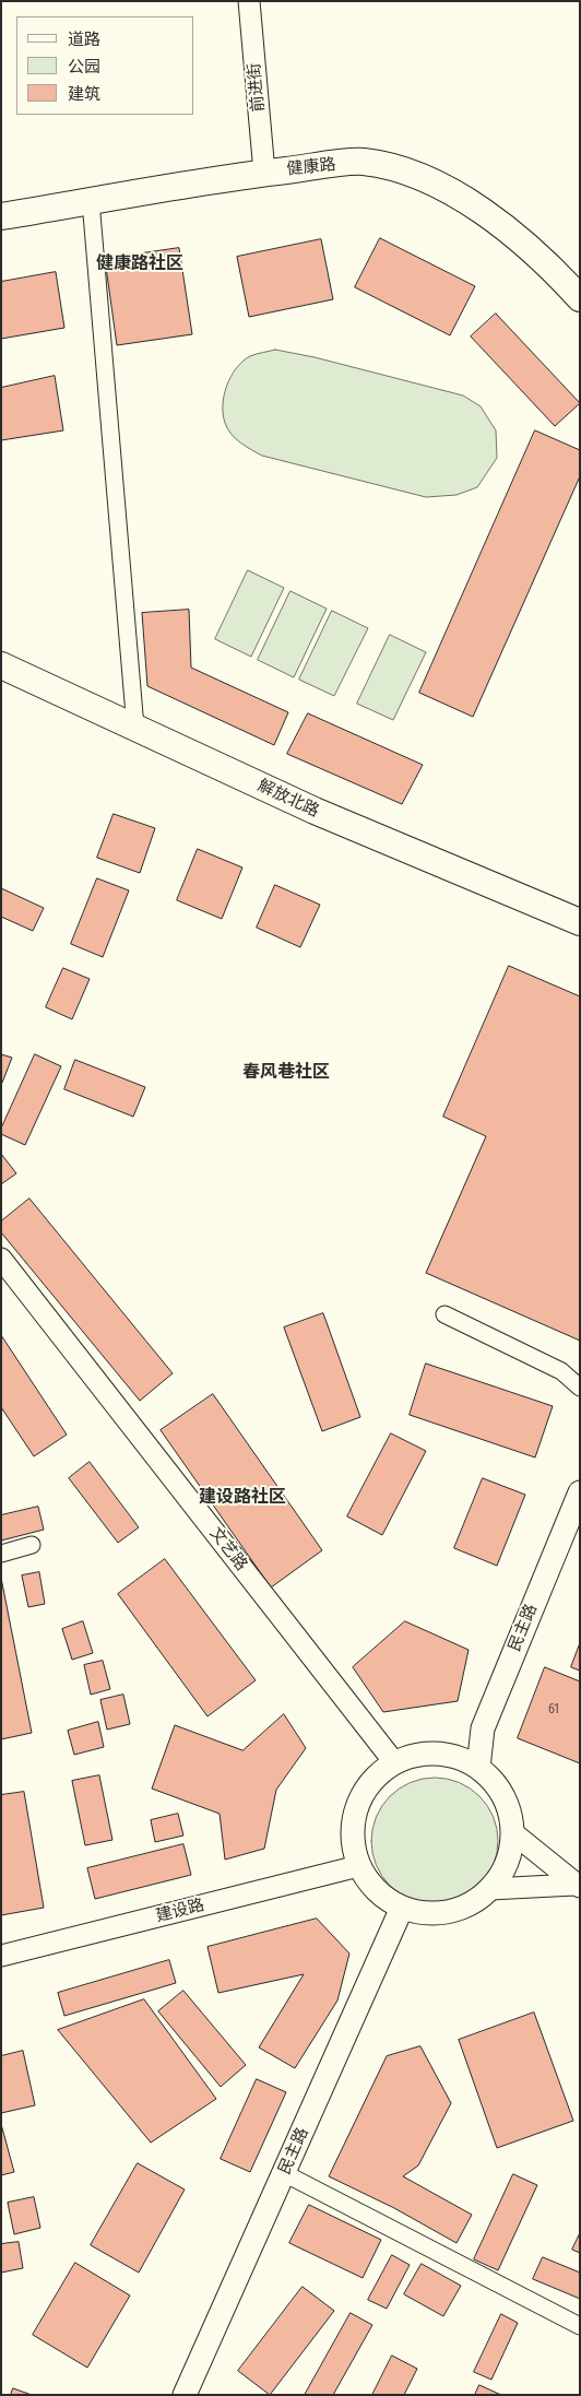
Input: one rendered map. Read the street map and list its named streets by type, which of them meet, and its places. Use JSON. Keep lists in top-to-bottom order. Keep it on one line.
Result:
{"streets":{"main road":["健康路","解放北路","民主路"],"street":["前进街","文艺路","建设路"]},"crossings":[["前进街","健康路"],["文艺路","民主路"],["文艺路","建设路"],["民主路","建设路"]],"districts":["健康路社区","春风巷社区","建设路社区"],"house_numbers":["61"],"legend":["道路","公园","建筑"]}
